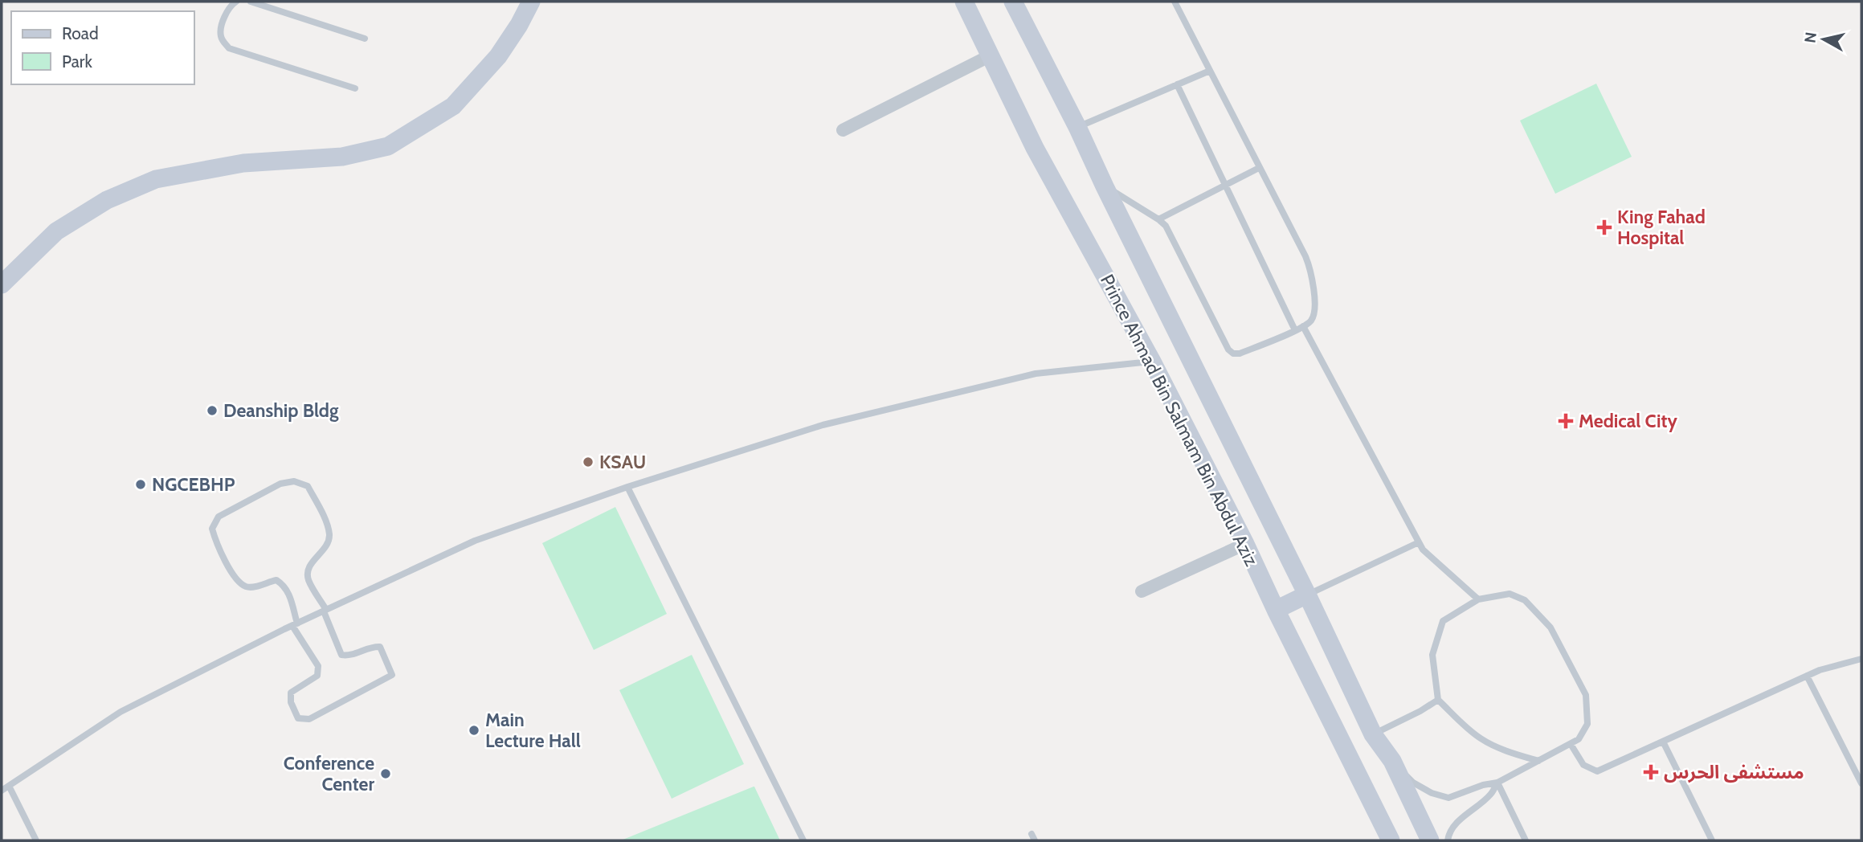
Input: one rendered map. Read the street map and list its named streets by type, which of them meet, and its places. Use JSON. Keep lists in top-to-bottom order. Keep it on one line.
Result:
{"streets":{"main road":["Prince Ahmad Bin Salmam Bin Abdul Aziz"]},"places":{"health":["King Fahad Hospital","Medical City","مستشفى الحرس"],"other":["Deanship Bldg","KSAU","NGCEBHP","Main Lecture Hall","Conference Center"]},"legend":["Road","Park"],"north":"left"}
